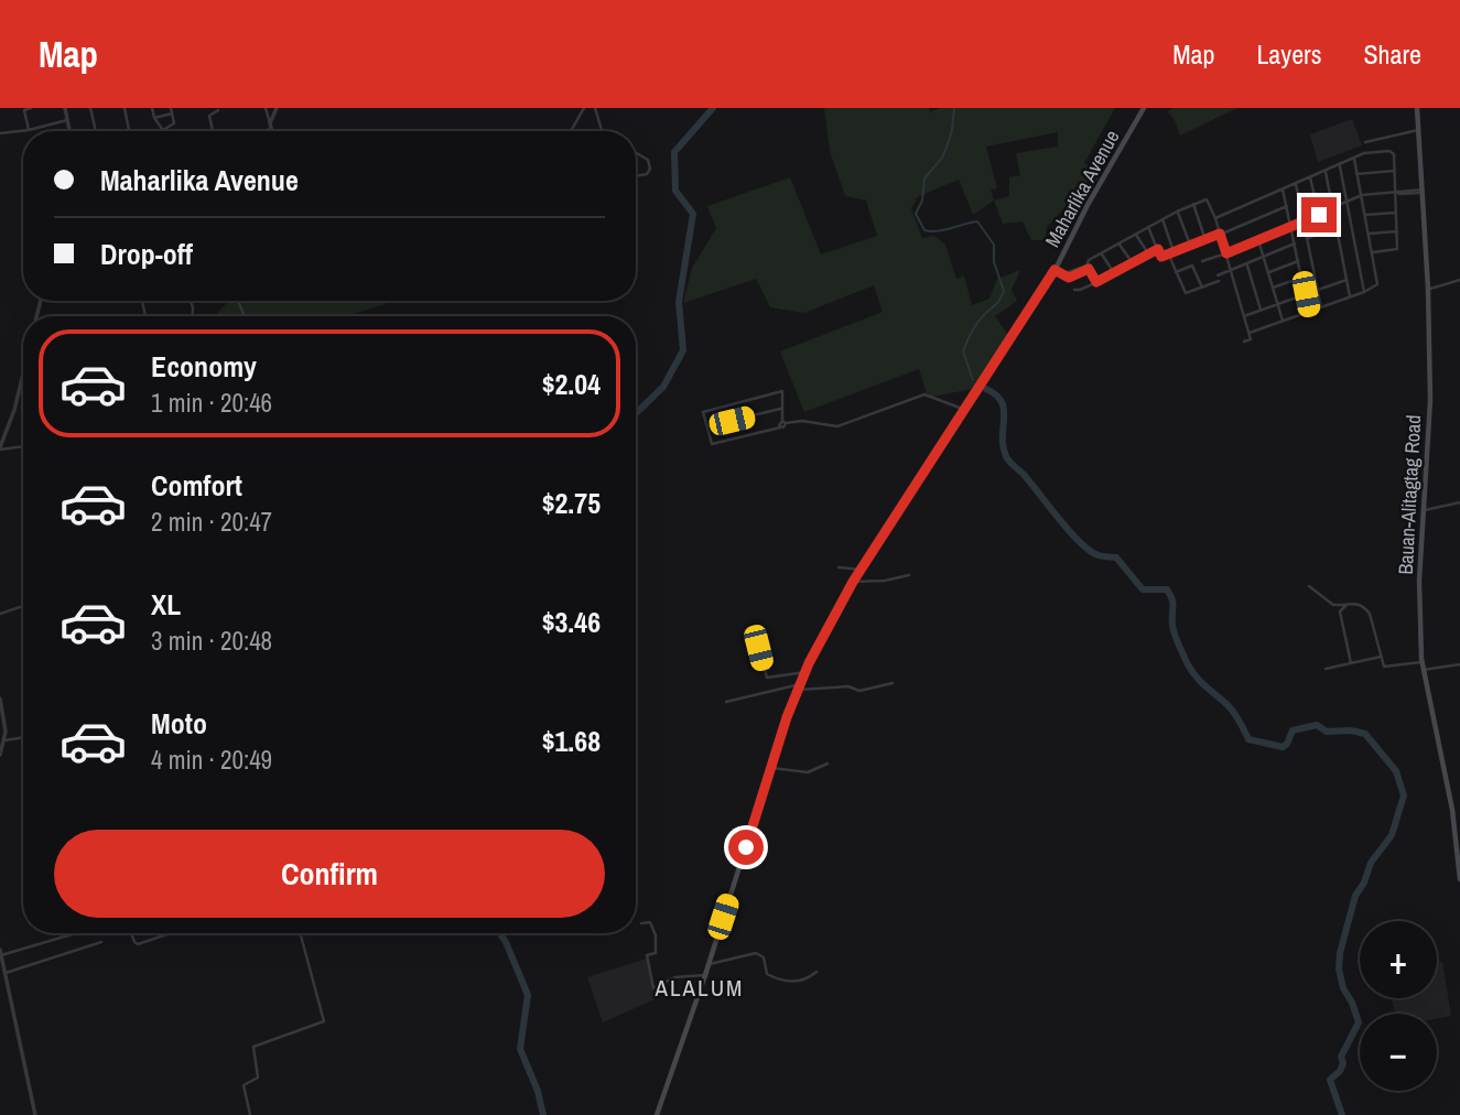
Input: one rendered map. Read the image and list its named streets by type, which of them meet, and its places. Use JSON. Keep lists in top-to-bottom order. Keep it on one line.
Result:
{"streets":{"main road":["Maharlika Avenue","Bauan-Alitagtag Road"]},"districts":["ALALUM"],"page":{"header":"Map","nav":["Map","Layers","Share"],"banner":["Maharlika Avenue","Drop-off"],"list":[{"name":"Economy","note":"1 min · 20:46","value":"$2.04"},{"name":"Comfort","note":"2 min · 20:47","value":"$2.75"},{"name":"XL","note":"3 min · 20:48","value":"$3.46"},{"name":"Moto","note":"4 min · 20:49","value":"$1.68"}],"buttons":"Confirm","map_buttons":["+","−"]}}
